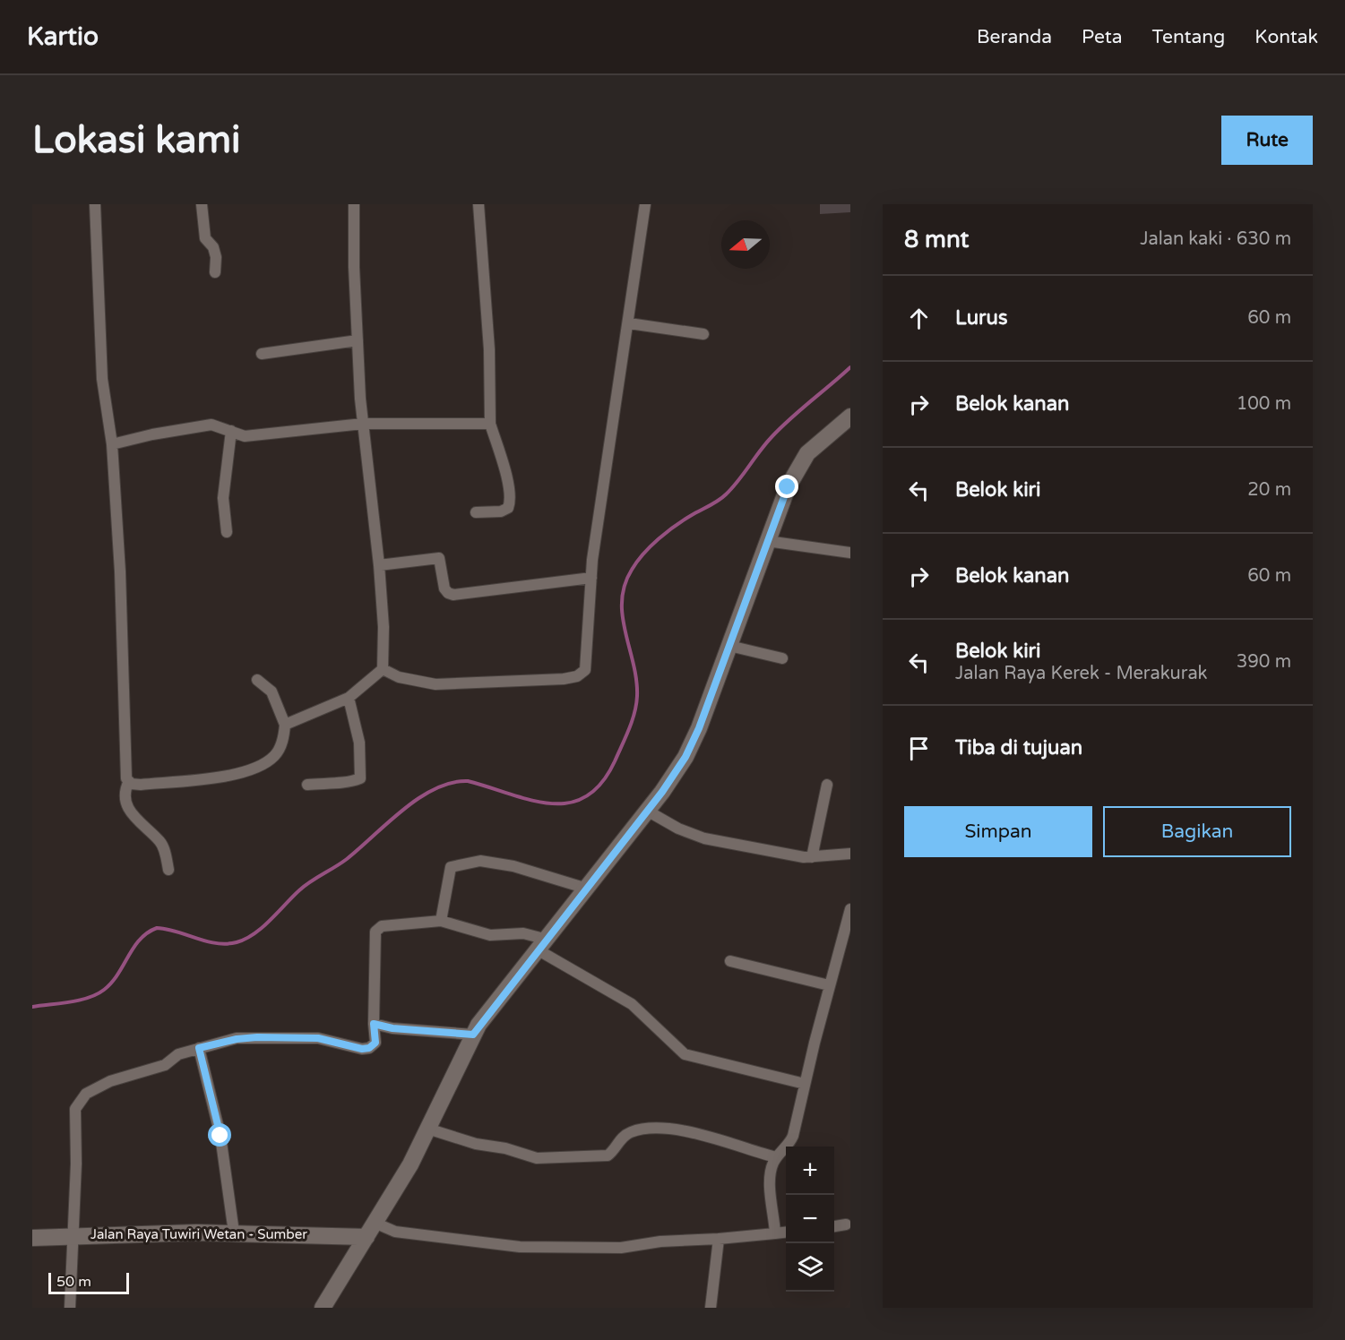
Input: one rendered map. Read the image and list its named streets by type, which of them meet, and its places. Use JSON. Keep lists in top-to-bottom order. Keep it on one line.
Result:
{"streets":{"main road":["Jalan Raya Tuwiri Wetan - Sumber"]},"scale_bar":"50 m","north":"left","page":{"header":"Kartio","nav":["Beranda","Peta","Tentang","Kontak"],"buttons":["Rute",["Simpan","Bagikan"]],"title":"Lokasi kami","heading":["8 mnt","Jalan kaki · 630 m"],"list":[["Lurus","60 m"],["Belok kanan","100 m"],["Belok kiri","20 m"],["Belok kanan","60 m"],["Belok kiri","Jalan Raya Kerek - Merakurak","390 m"],"Tiba di tujuan"],"map_buttons":["+","−"],"scale":"50 m"}}
